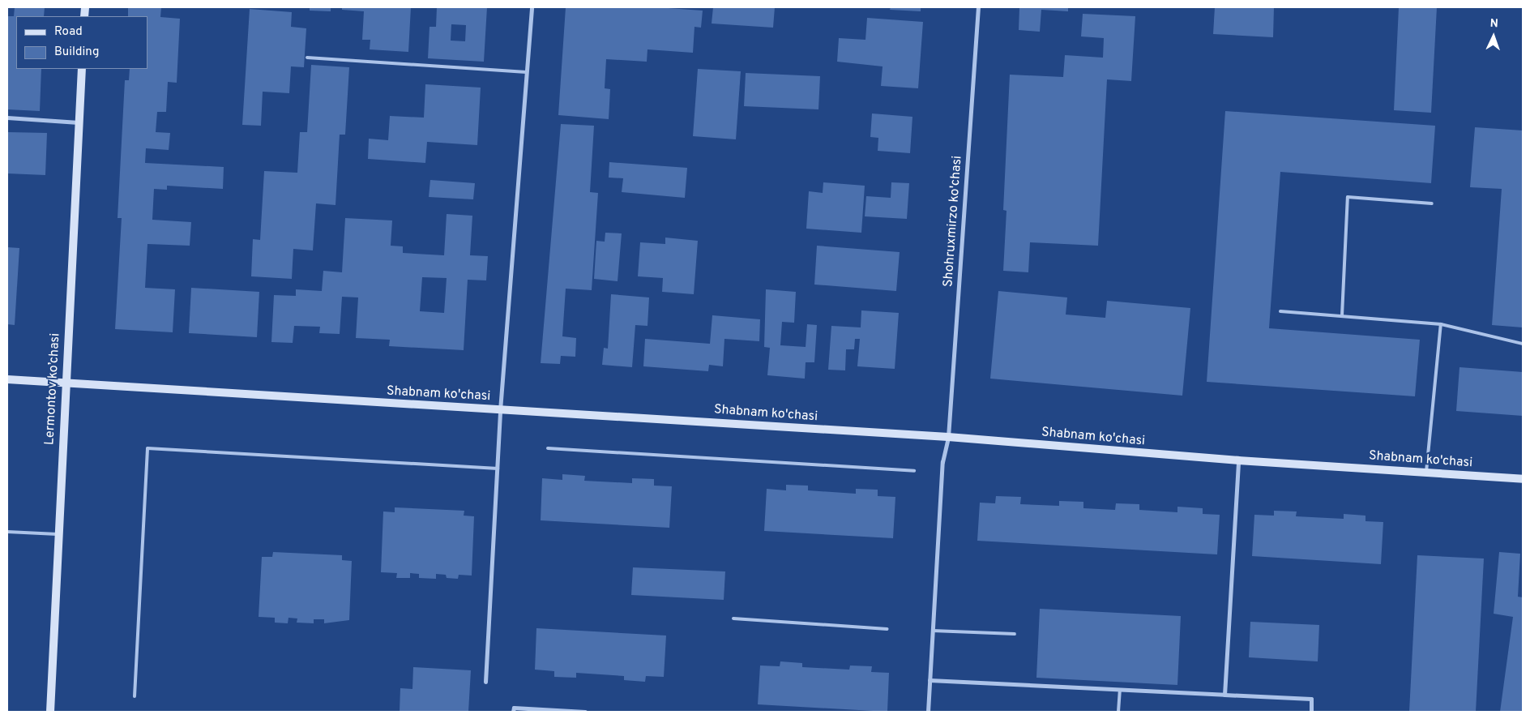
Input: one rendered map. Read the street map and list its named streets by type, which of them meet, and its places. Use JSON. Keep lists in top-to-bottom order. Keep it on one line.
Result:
{"streets":{"street":["Shohruxmirzo ko'chasi","Lermontov ko’chasi","Shabnam ko'chasi"]},"crossings":[["Shohruxmirzo ko'chasi","Shabnam ko'chasi"],["Lermontov ko’chasi","Shabnam ko'chasi"]],"legend":["Road","Building"],"north":"top"}
